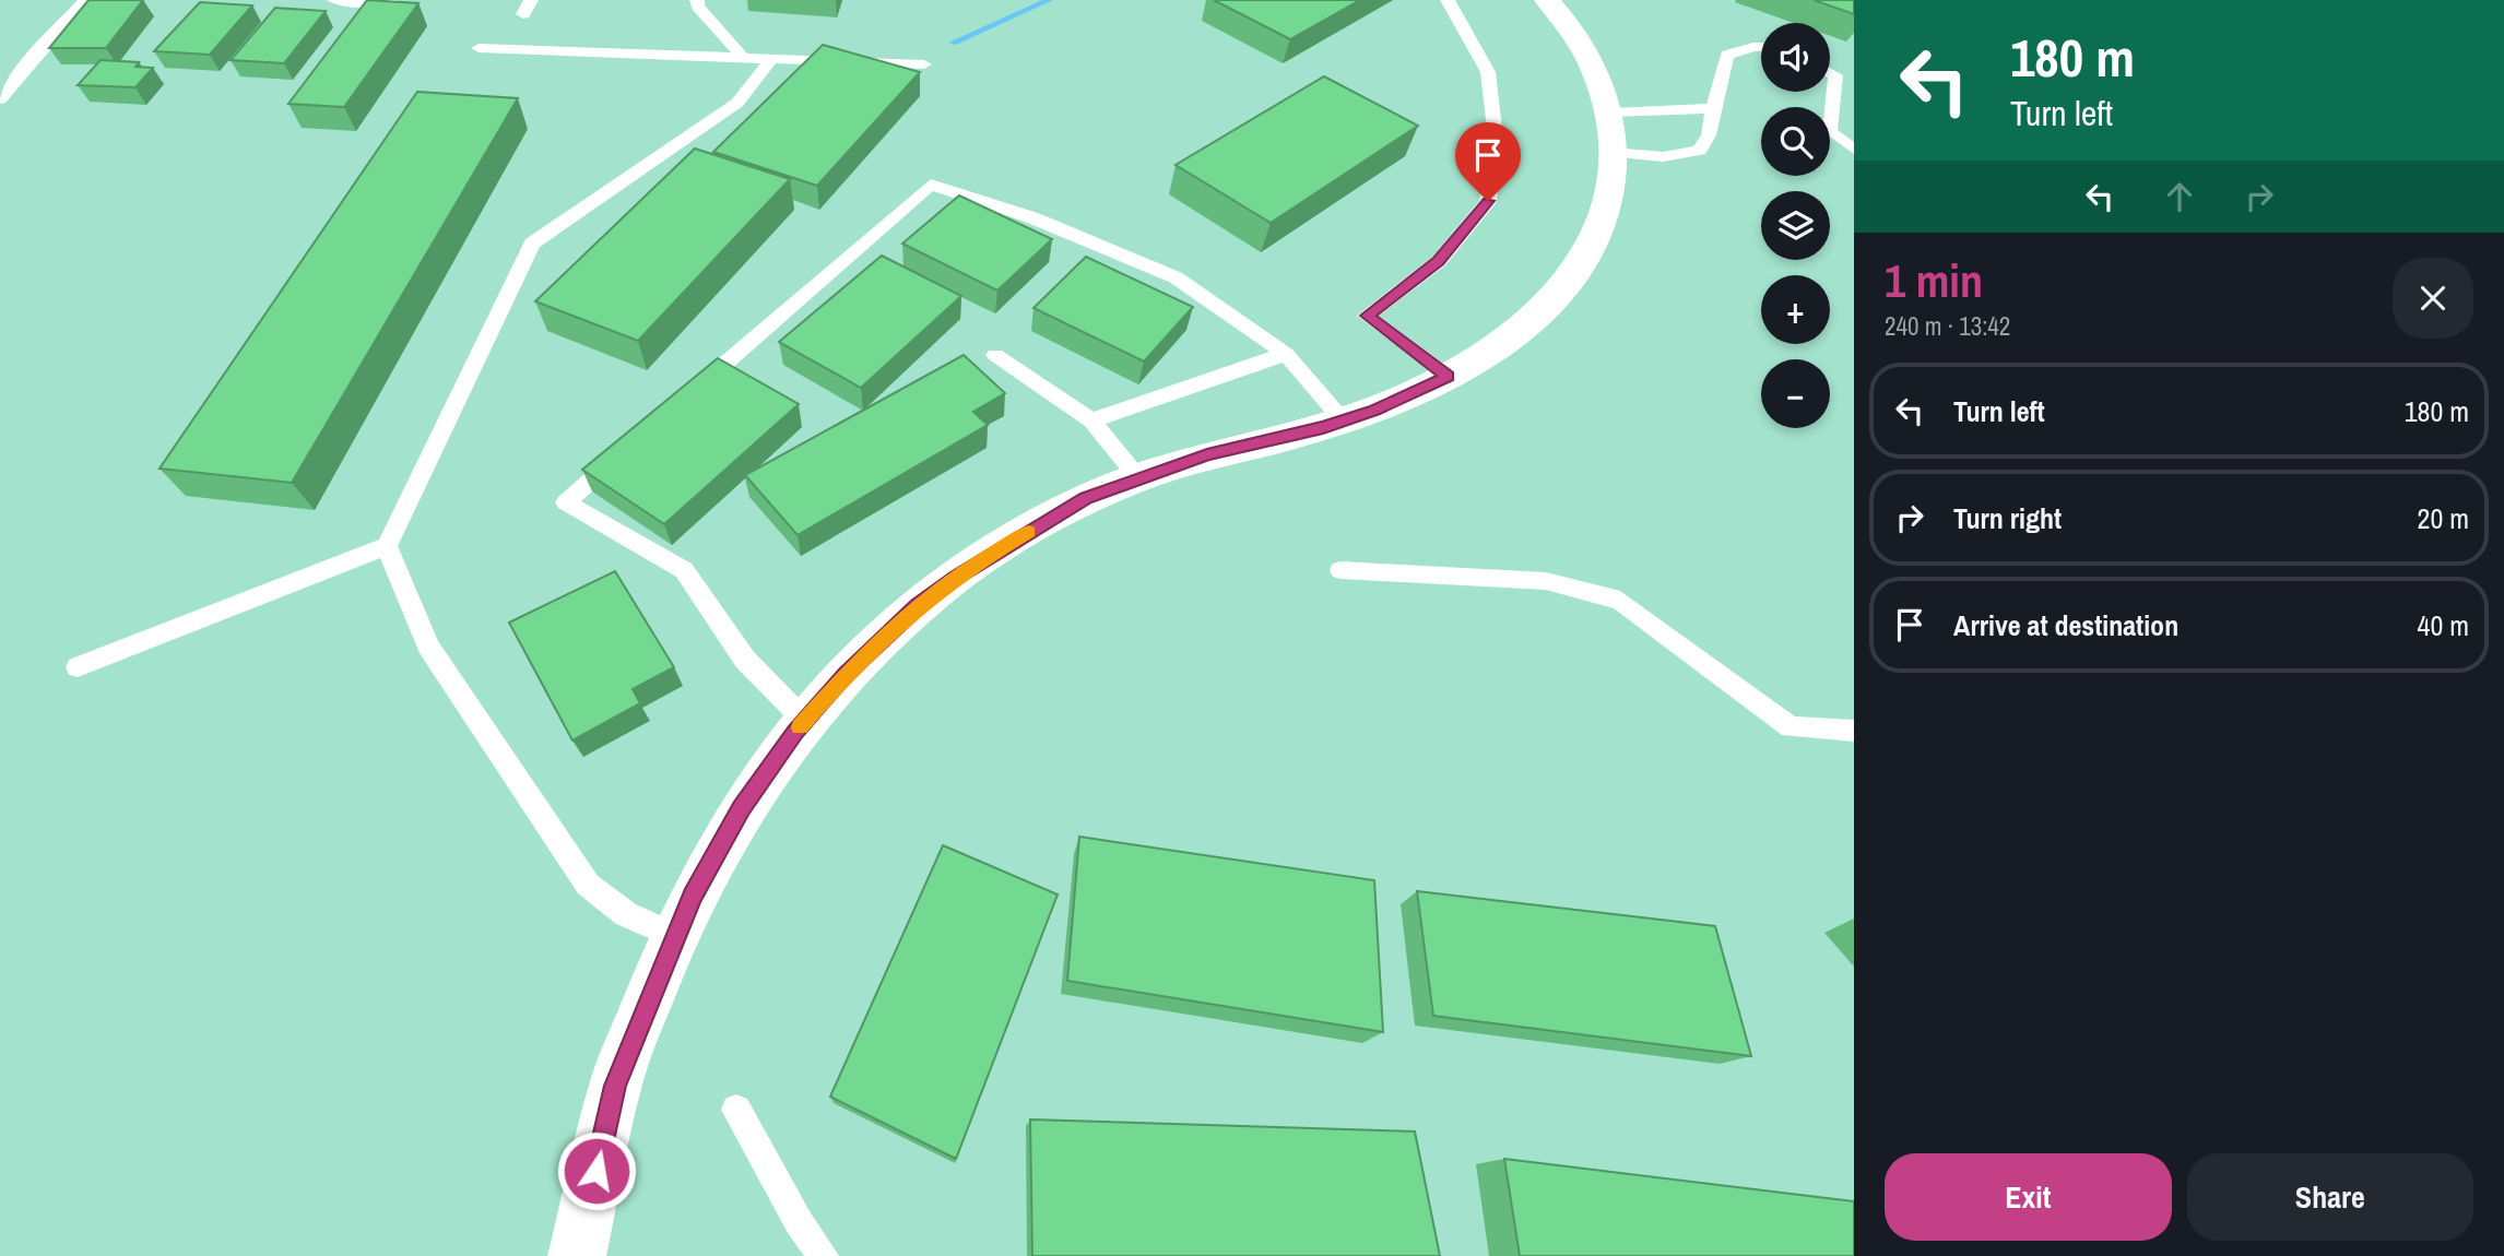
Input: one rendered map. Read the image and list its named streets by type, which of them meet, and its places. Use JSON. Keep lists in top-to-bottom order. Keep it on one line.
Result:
{"page":{"turn":["180 m","Turn left"],"map_buttons":["+","−"],"heading":["1 min","240 m · 13:42"],"list":[{"name":"Turn left","value":"180 m"},{"name":"Turn right","value":"20 m"},{"name":"Arrive at destination","value":"40 m"}],"buttons":["Exit","Share"]}}
